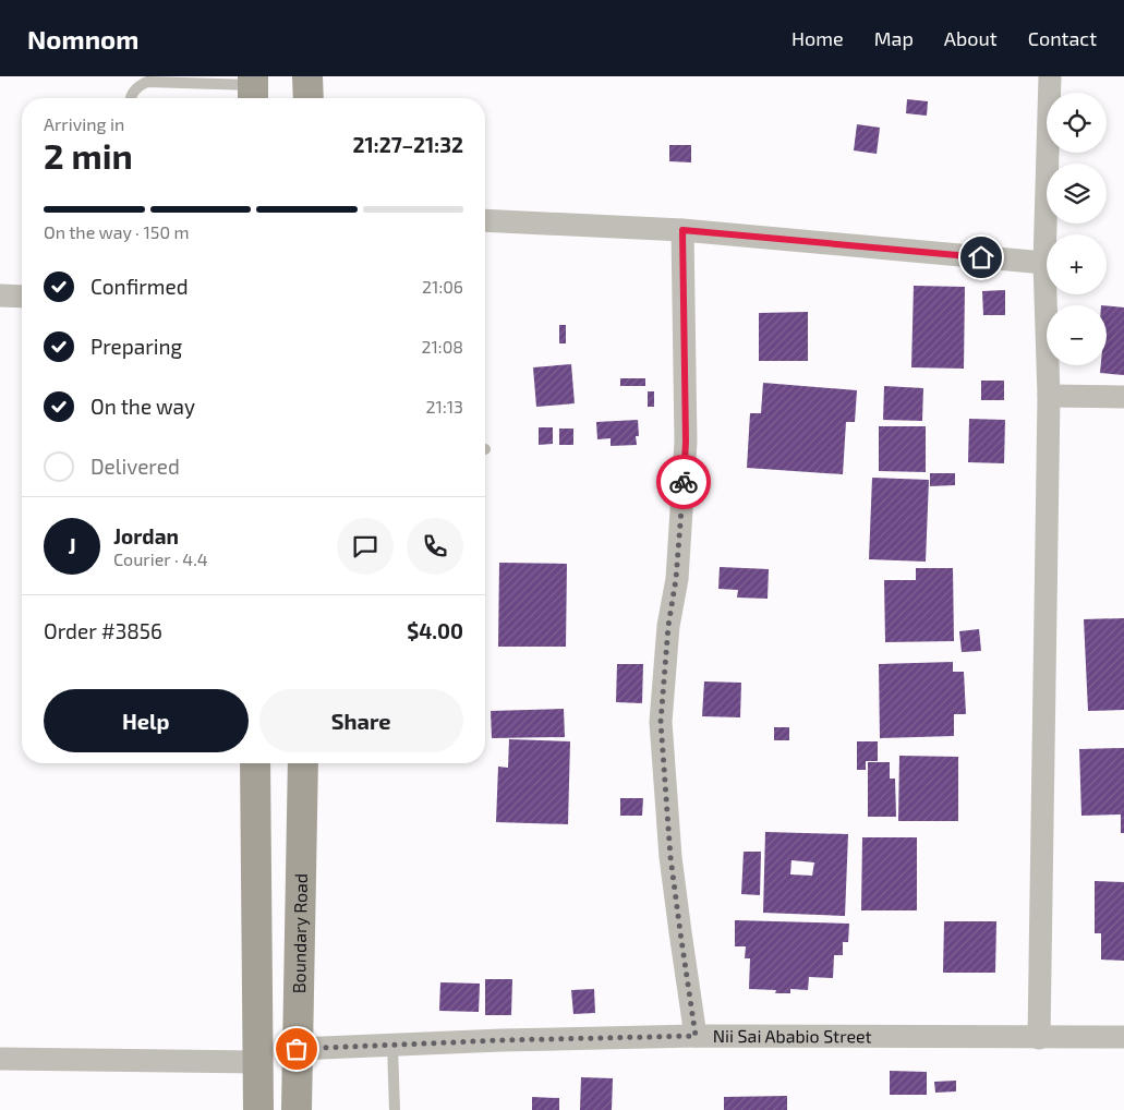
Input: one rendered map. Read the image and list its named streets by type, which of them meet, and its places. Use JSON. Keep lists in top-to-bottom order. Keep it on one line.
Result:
{"streets":{"main road":["Boundary Road"],"street":["Nii Sai Ababio Street"]},"crossings":[["Boundary Road","Nii Sai Ababio Street"]],"page":{"header":"Nomnom","nav":["Home","Map","About","Contact"],"map_buttons":["+","−"],"heading":["2 min","Arriving in","21:27–21:32"],"panel":["Jordan","Courier · 4.4","Order #3856","$4.00"],"bar":"On the way · 150 m","list":[["Confirmed","21:06"],["Preparing","21:08"],["On the way","21:13"],"Delivered"],"round":"J","buttons":["Help","Share"]}}
